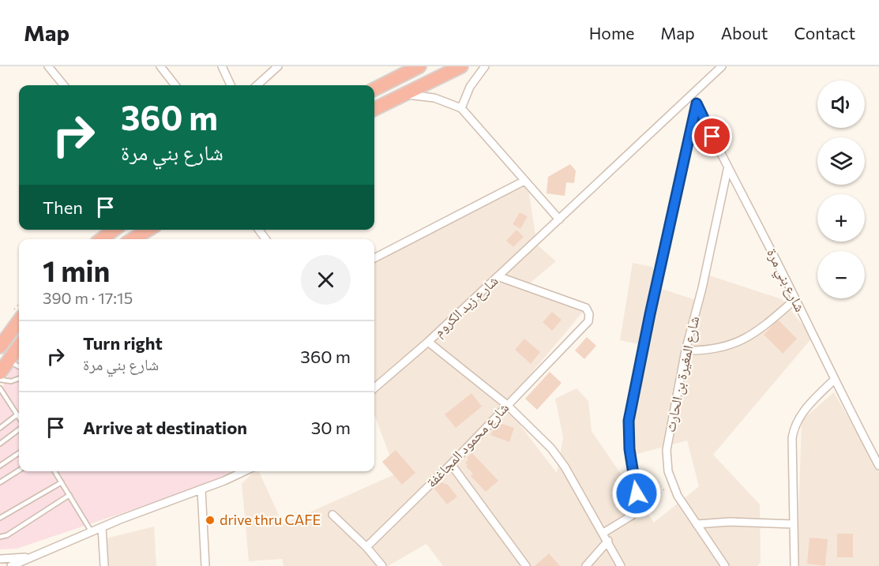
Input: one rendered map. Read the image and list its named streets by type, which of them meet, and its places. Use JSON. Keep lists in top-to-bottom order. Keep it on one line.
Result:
{"streets":{"street":["شارع بني مرة","شارع زيد الكروم","شارع المغيرة بن الحارث","شارع محمود المجاغفة"]},"crossings":[["شارع بني مرة","شارع زيد الكروم"],["شارع بني مرة","شارع المغيرة بن الحارث"],["شارع زيد الكروم","شارع محمود المجاغفة"]],"places":["drive thru CAFE"],"page":{"header":"Map","nav":["Home","Map","About","Contact"],"map_buttons":["+","−"],"turn":["360 m","شارع بني مرة"],"then":"Then","heading":["1 min","390 m · 17:15"],"list":[{"name":"Turn right","note":"شارع بني مرة","value":"360 m"},{"name":"Arrive at destination","value":"30 m"}]}}
